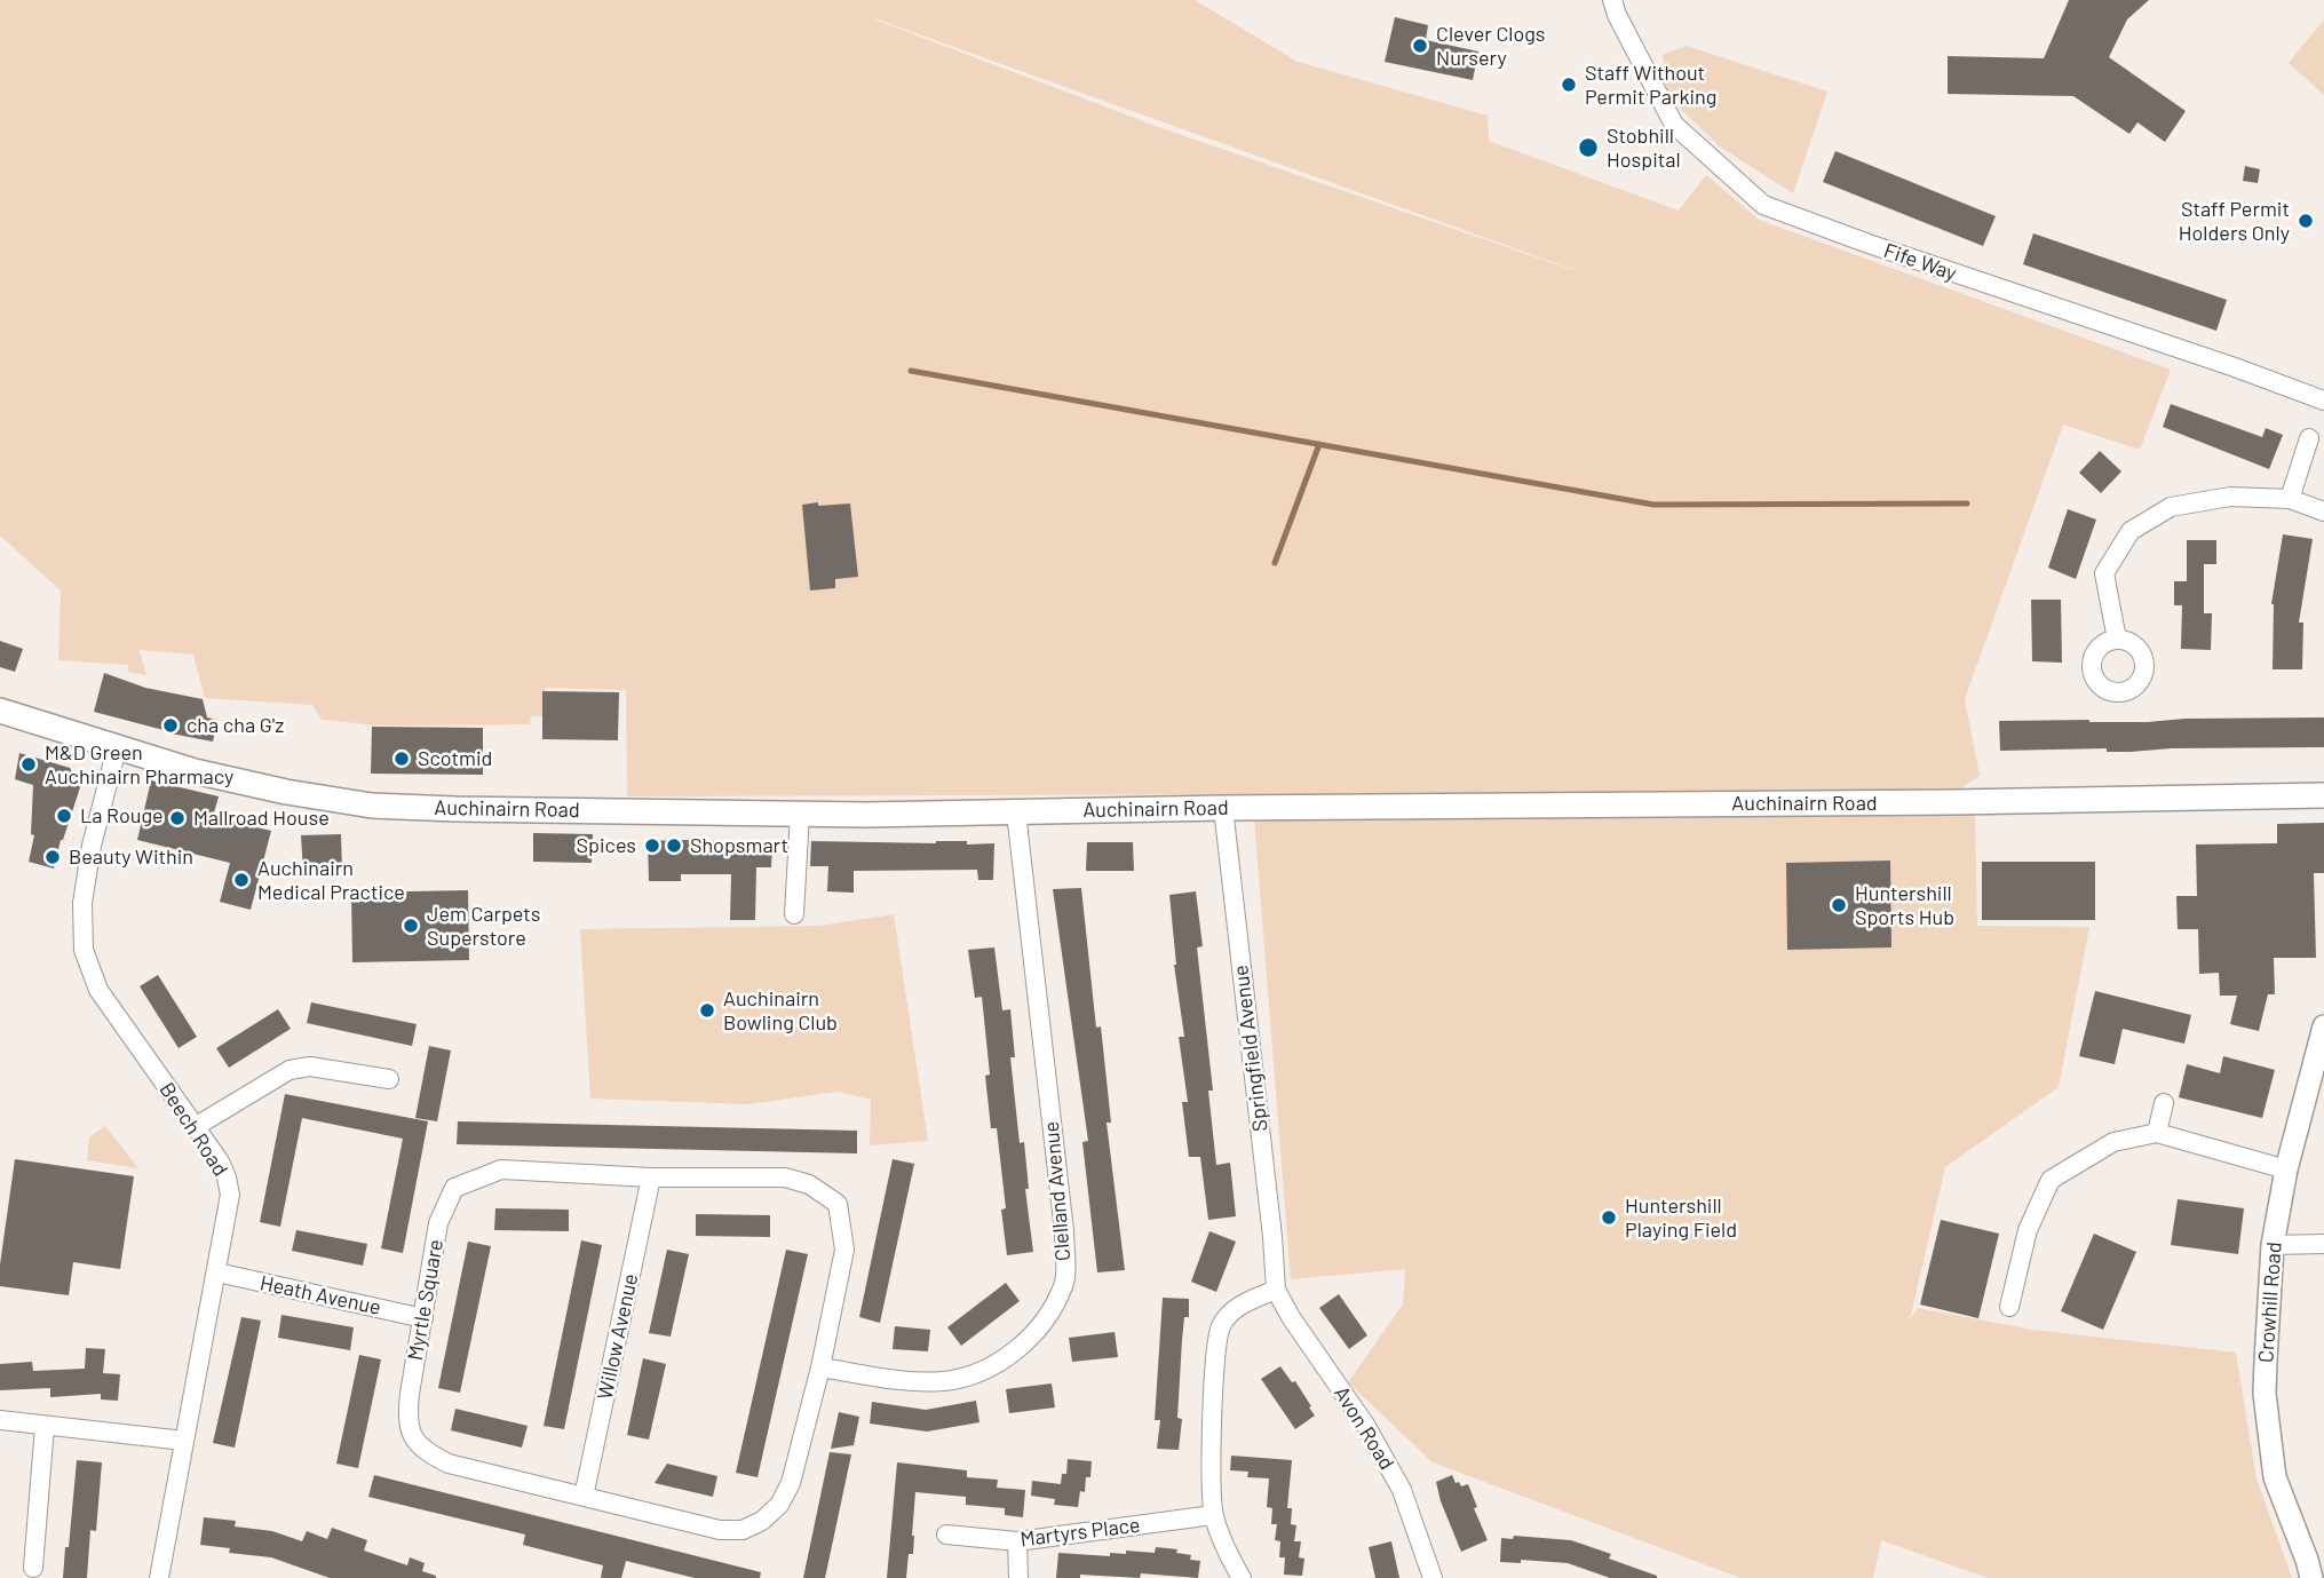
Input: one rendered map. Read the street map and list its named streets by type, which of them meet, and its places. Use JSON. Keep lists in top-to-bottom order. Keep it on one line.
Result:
{"streets":{"main road":["Auchinairn Road"],"street":["Fife Way","Springfield Avenue","Beech Road","Clelland Avenue","Heath Avenue","Myrtle Square","Crowhill Road","Willow Avenue","Avon Road","Martyrs Place"]},"crossings":[["Auchinairn Road","Springfield Avenue"],["Auchinairn Road","Beech Road"],["Auchinairn Road","Clelland Avenue"],["Springfield Avenue","Avon Road"],["Beech Road","Heath Avenue"],["Clelland Avenue","Myrtle Square"],["Heath Avenue","Myrtle Square"],["Myrtle Square","Willow Avenue"]],"places":["Clever Clogs Nursery","Staff Without Permit Parking","Stobhill Hospital","Staff Permit Holders Only","cha cha G'z","Scotmid","M&D Green Auchinairn Pharmacy","La Rouge","Mallroad House","Spices","Shopsmart","Beauty Within","Auchinairn Medical Practice","Huntershill Sports Hub","Jem Carpets Superstore","Auchinairn Bowling Club","Huntershill Playing Field"]}
